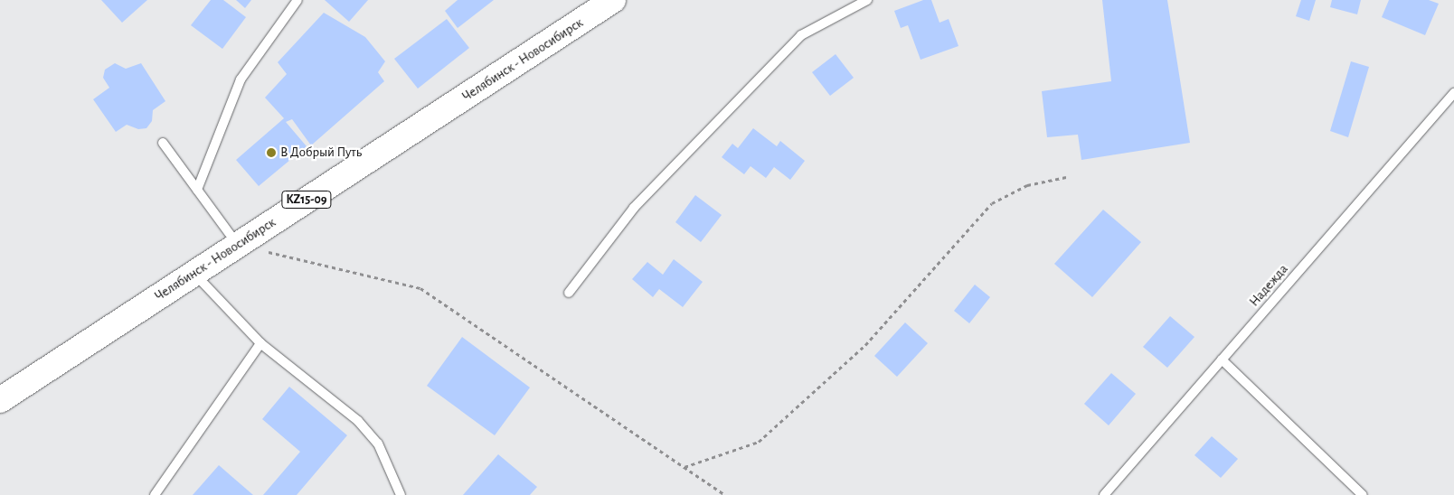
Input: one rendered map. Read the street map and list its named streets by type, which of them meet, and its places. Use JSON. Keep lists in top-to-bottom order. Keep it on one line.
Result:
{"streets":{"highway":["Челябинск - Новосибирск","KZ15-09"],"lane":["Надежда"]},"places":["В Добрый Путь"]}
